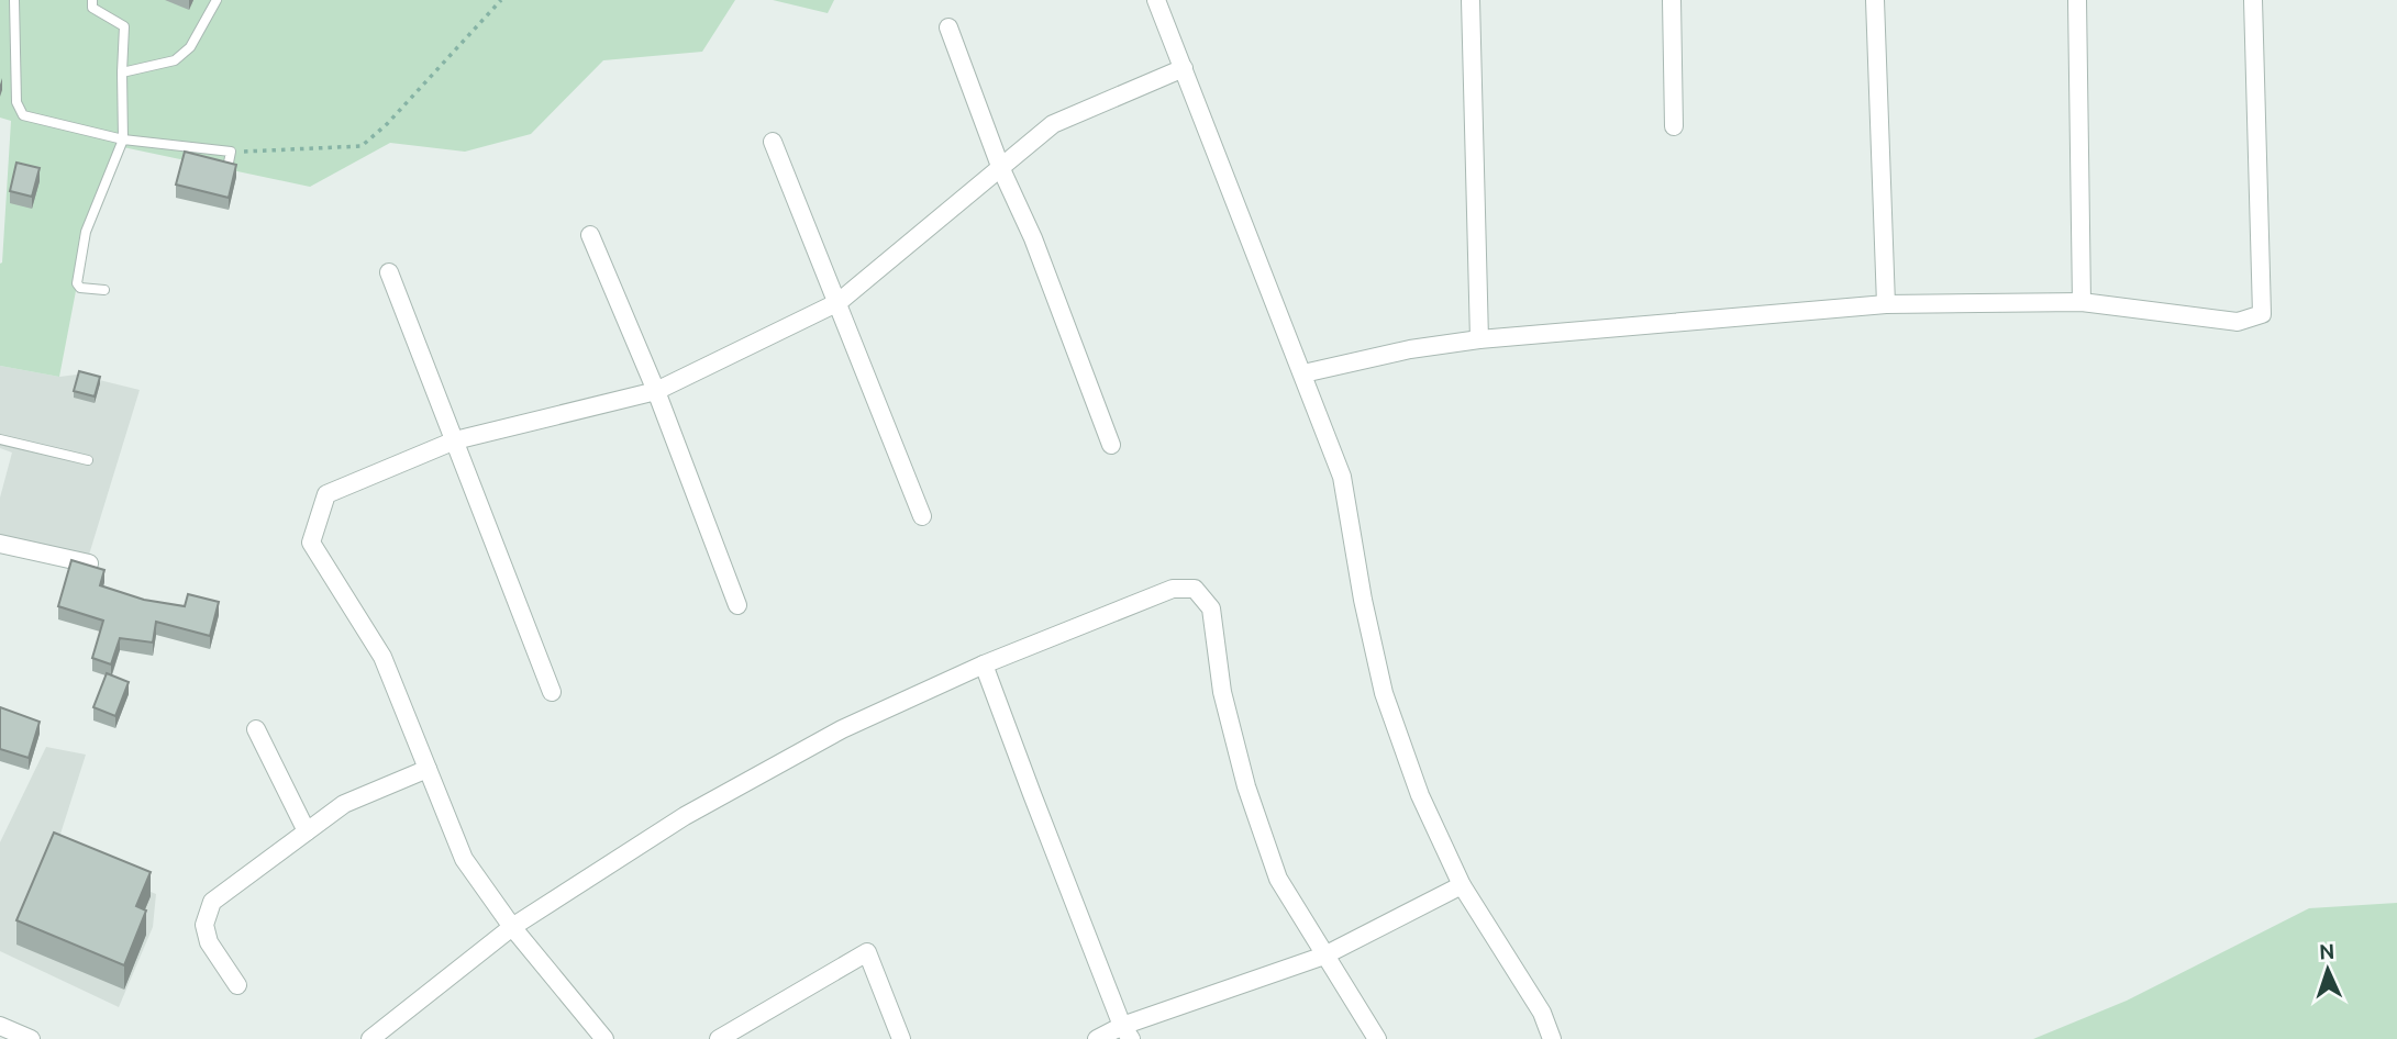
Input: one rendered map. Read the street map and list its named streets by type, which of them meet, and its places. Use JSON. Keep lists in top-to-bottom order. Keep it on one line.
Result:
{"north":"top"}
